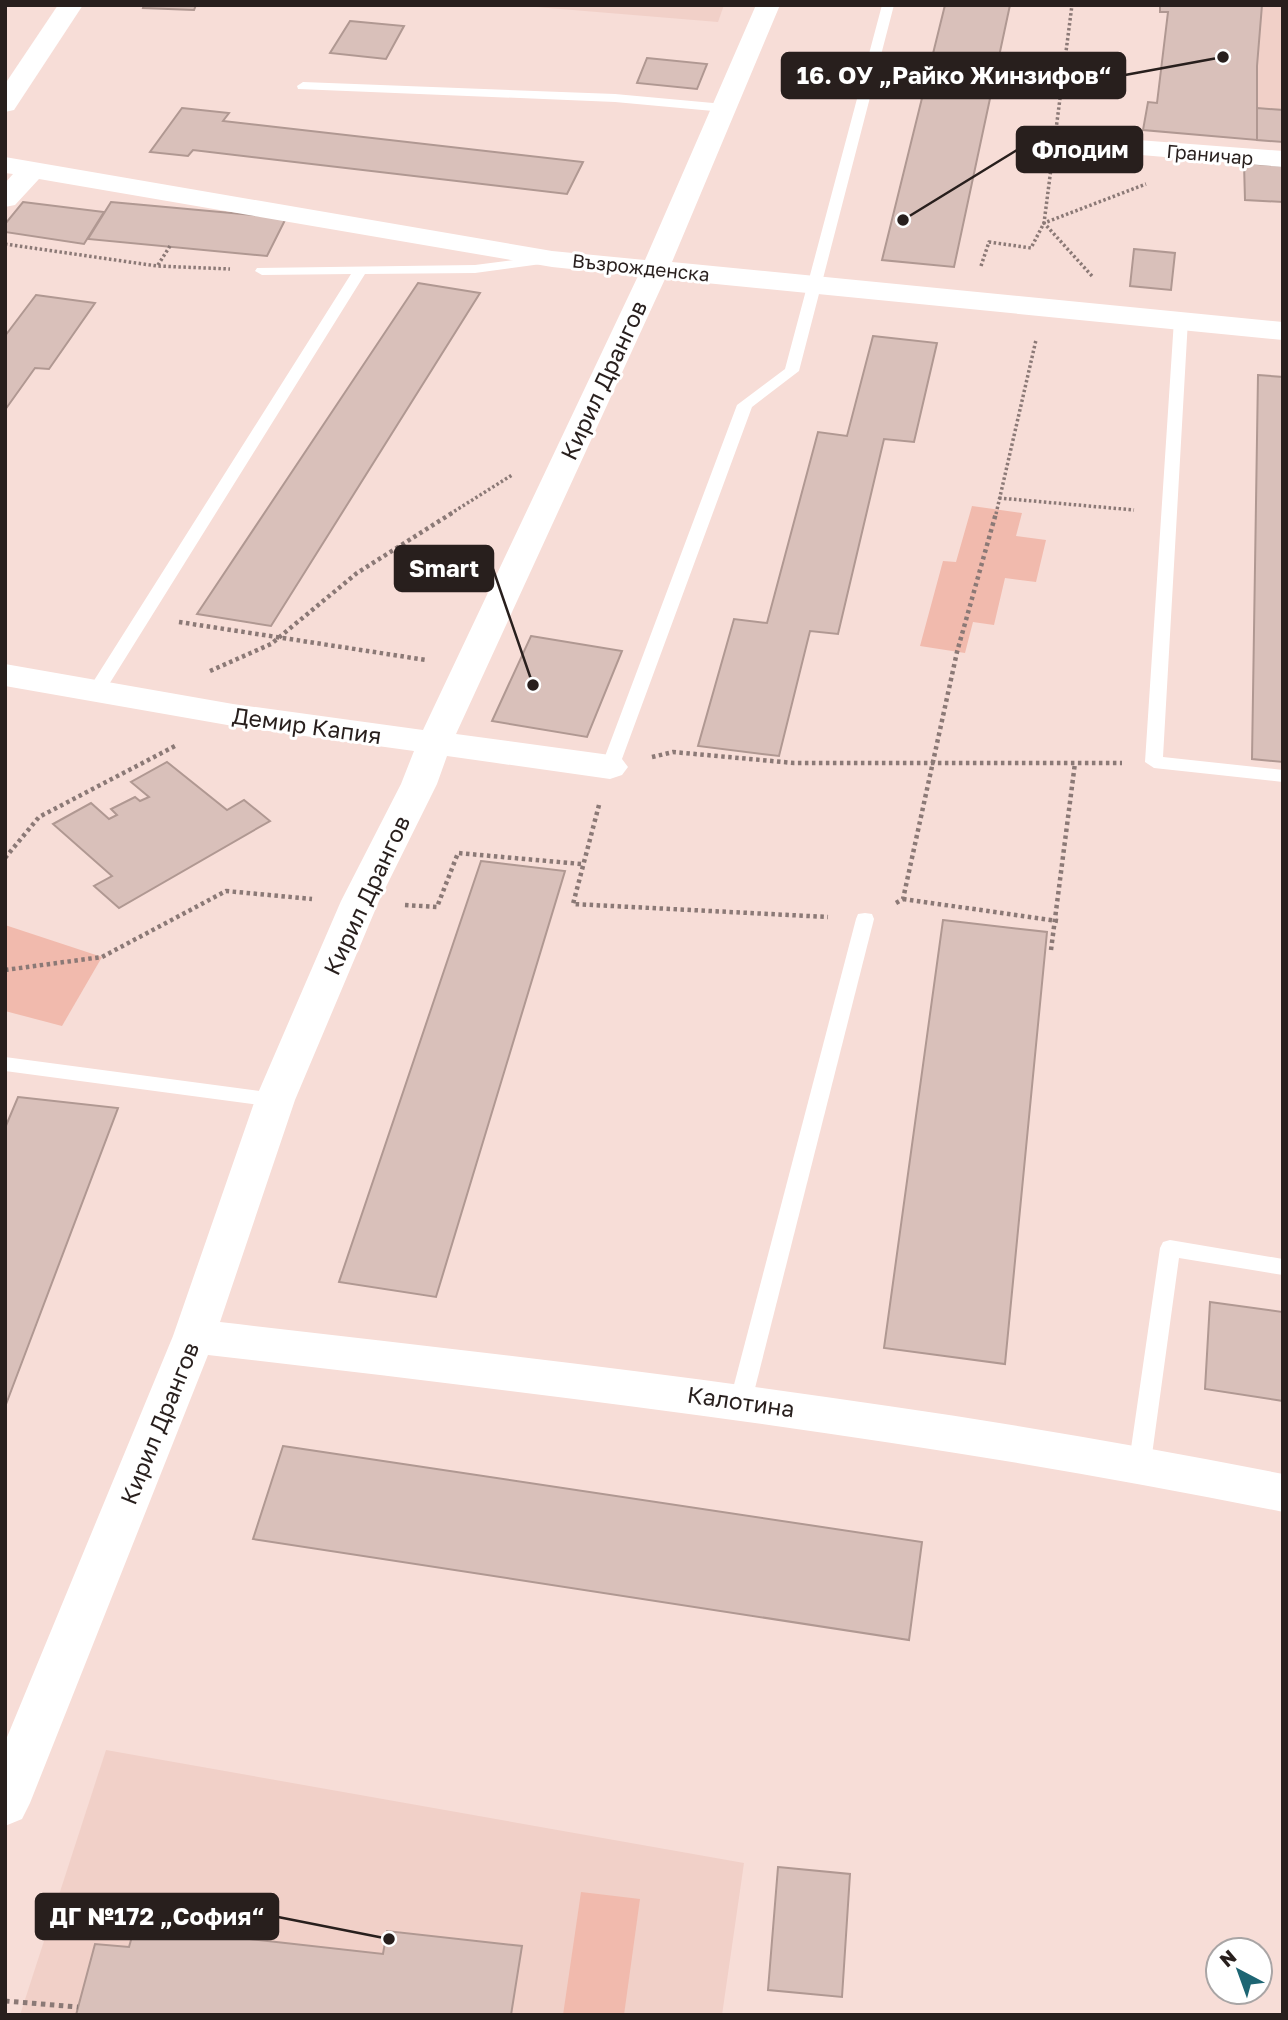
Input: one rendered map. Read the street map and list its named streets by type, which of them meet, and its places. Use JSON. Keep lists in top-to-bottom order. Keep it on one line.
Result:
{"streets":{"street":["Граничар","Възрожденска","Кирил Дрангов","Демир Капия","Калотина"]},"crossings":[["Възрожденска","Кирил Дрангов"],["Кирил Дрангов","Демир Капия"],["Кирил Дрангов","Калотина"]],"places":["16. ОУ „Райко Жинзифов“","Флодим","Smart","ДГ №172 „София“"],"north":"top left"}
